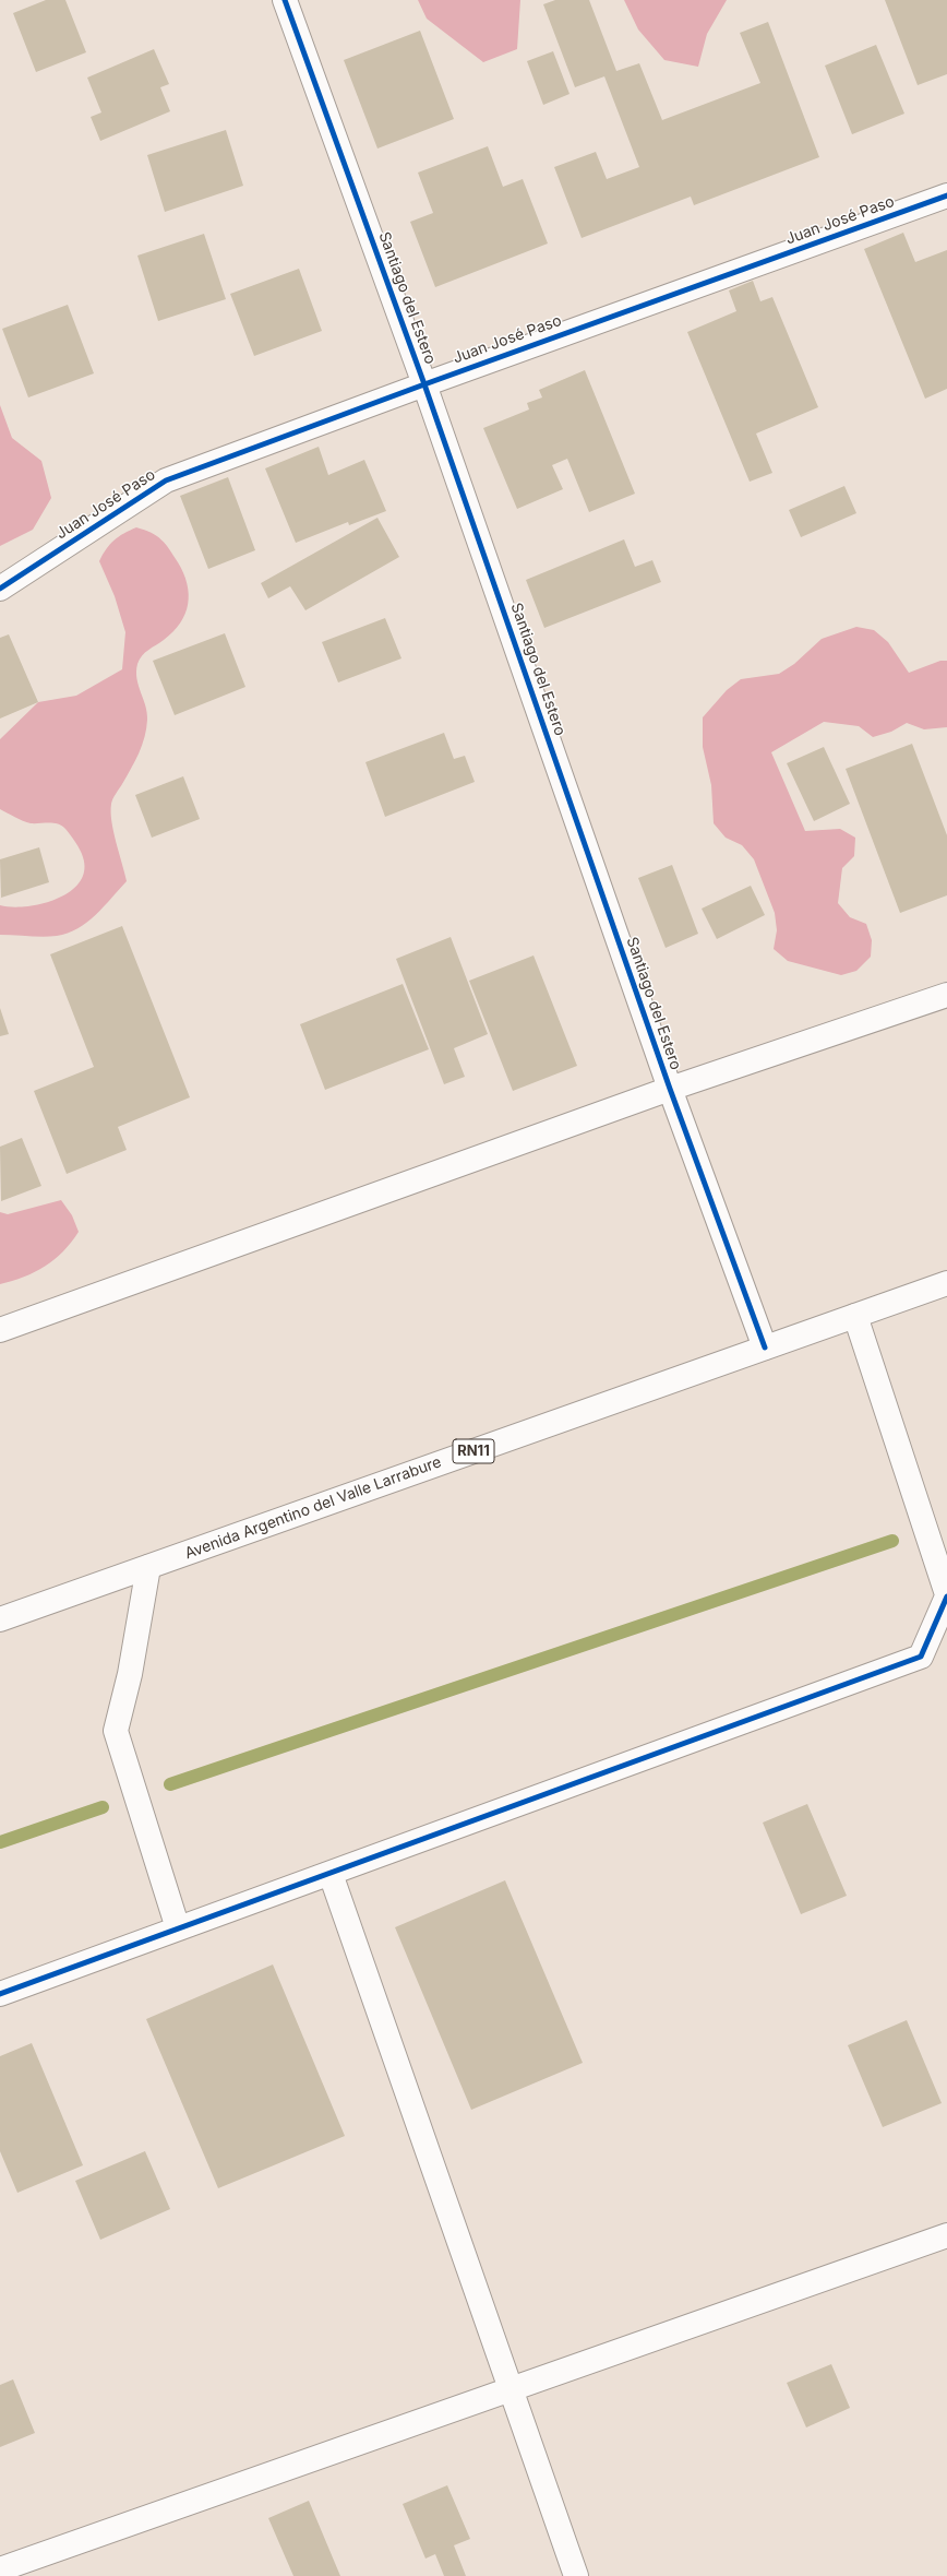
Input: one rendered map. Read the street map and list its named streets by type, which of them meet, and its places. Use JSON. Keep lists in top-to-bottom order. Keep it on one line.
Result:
{"streets":{"main road":["Juan José Paso","Santiago del Estero","RN11","Avenida Argentino del Valle Larrabure"]},"crossings":[["Juan José Paso","Santiago del Estero"],["Santiago del Estero","Avenida Argentino del Valle Larrabure"]]}
